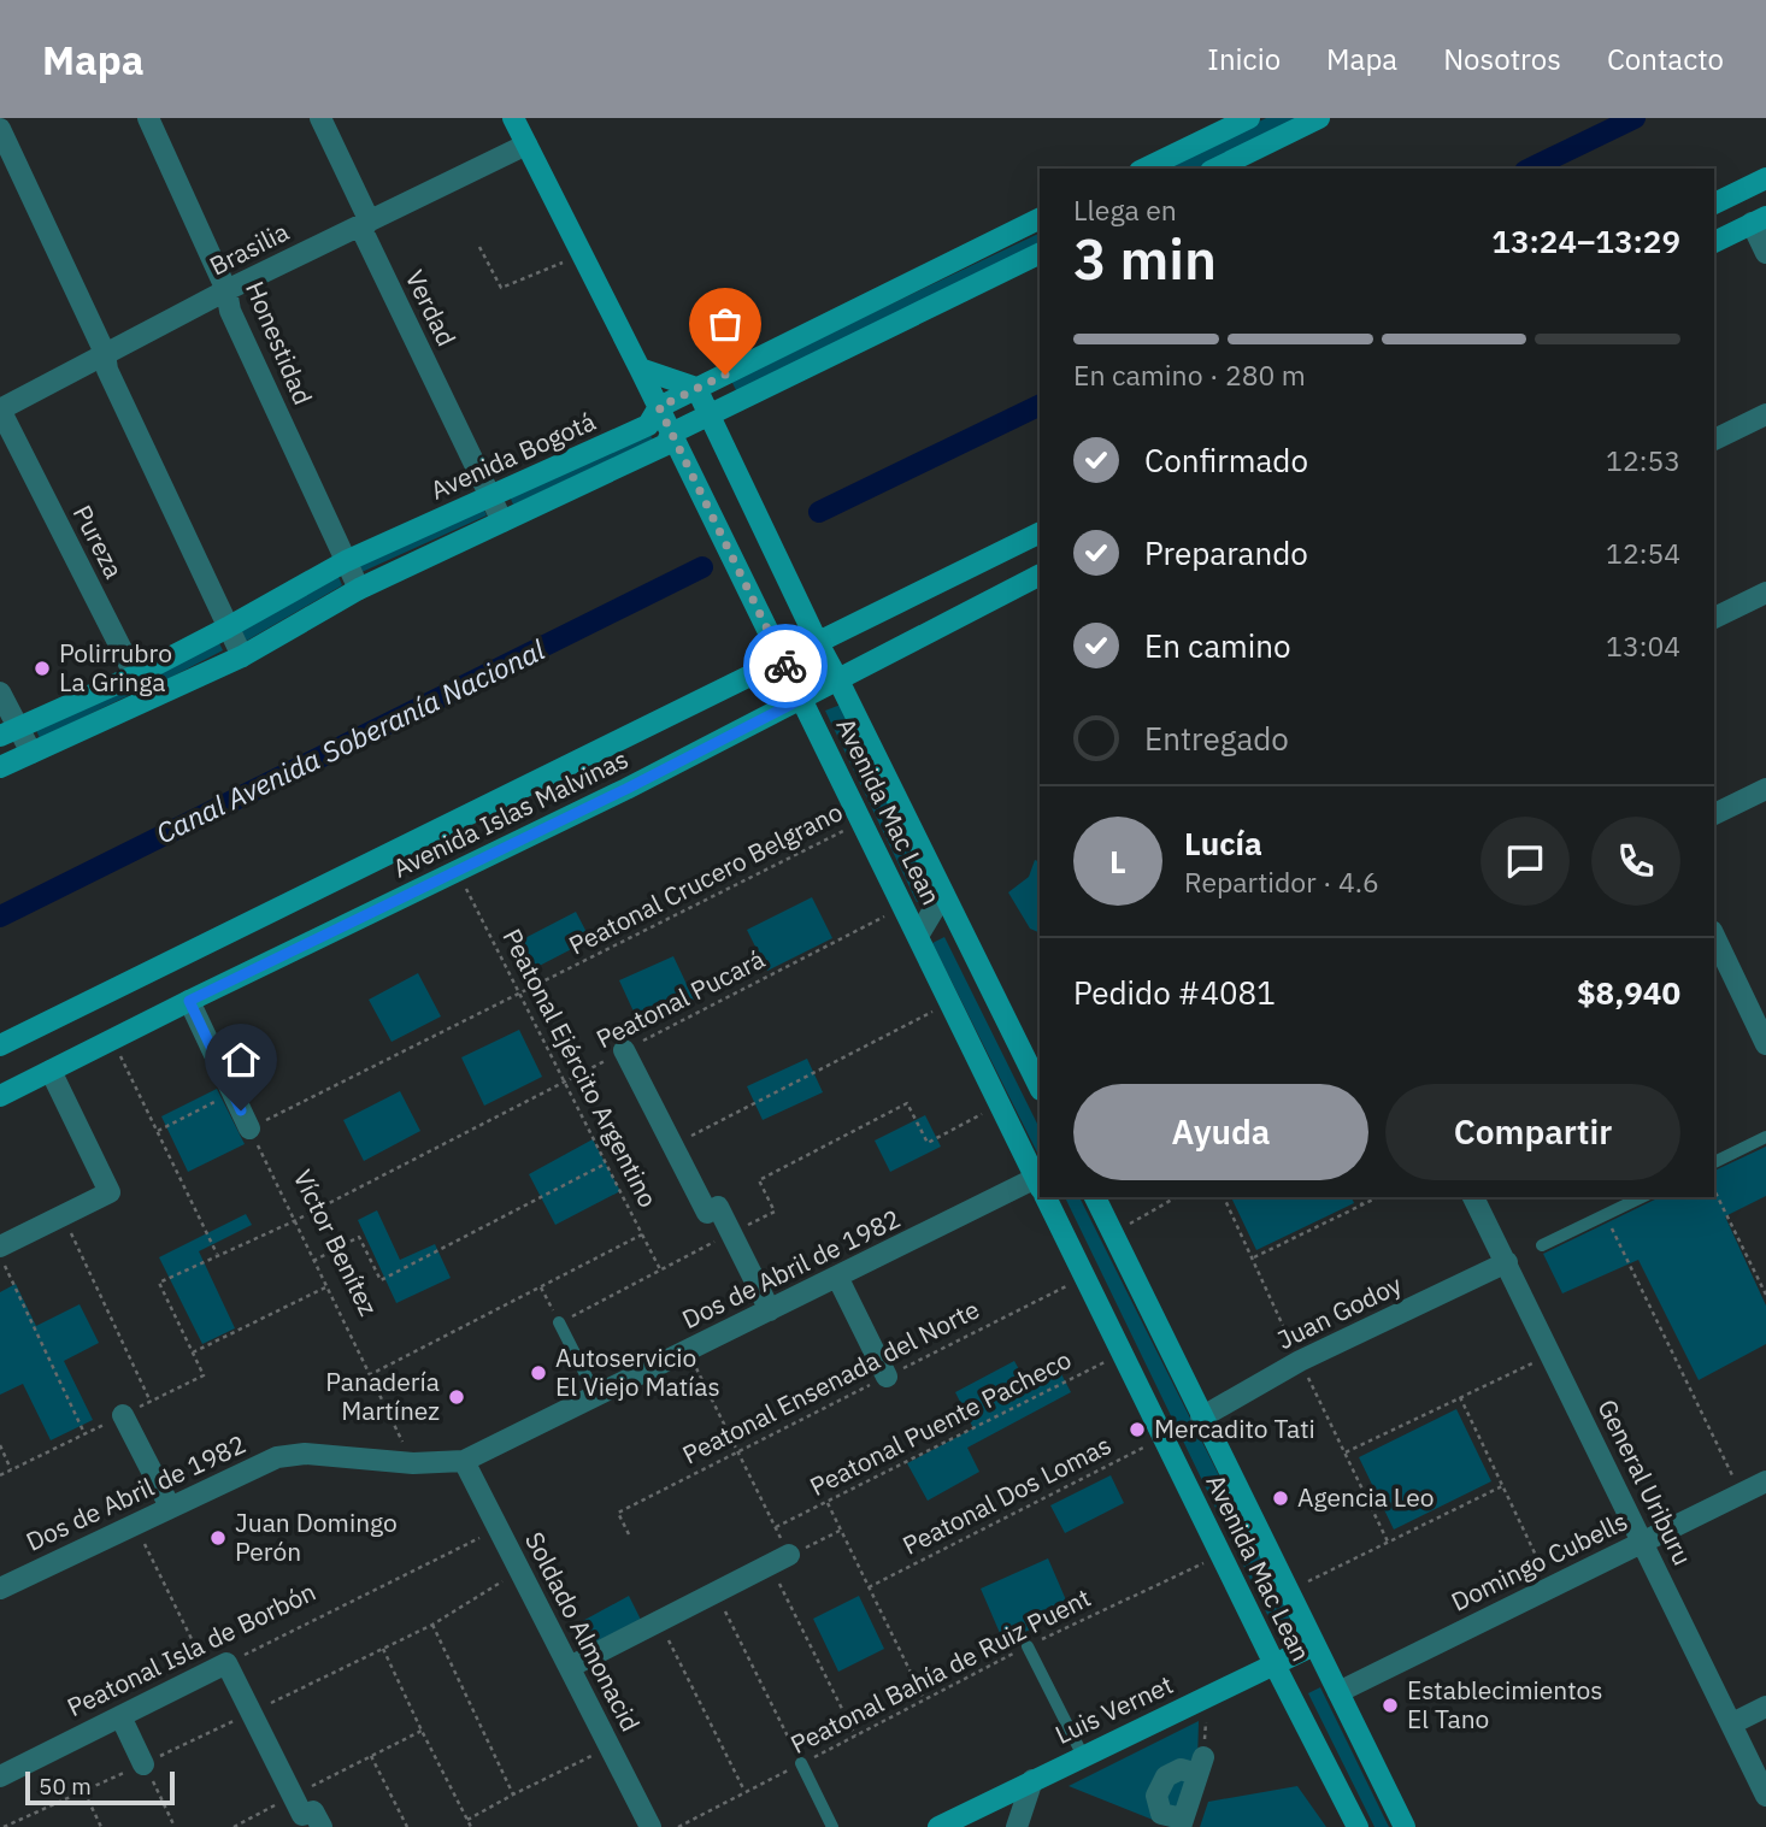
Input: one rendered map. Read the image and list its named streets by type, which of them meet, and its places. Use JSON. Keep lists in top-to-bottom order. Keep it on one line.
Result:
{"streets":{"main road":["Avenida Bogotá","Avenida Mac Lean","Avenida Islas Malvinas","Luis Vernet"],"street":["Brasilia","Verdad","Honestidad","Pureza","Dos de Abril de 1982","Juan Godoy","General Uriburu","Domingo Cubells","Soldado Almonacid","Peatonal Isla de Borbón"],"path":["Peatonal Crucero Belgrano","Peatonal Pucará","Peatonal Ejército Argentino","Víctor Benítez","Peatonal Ensenada del Norte","Peatonal Puente Pacheco","Peatonal Dos Lomas","Peatonal Bahía de Ruiz Puent"]},"crossings":[["Brasilia","Verdad"],["Brasilia","Honestidad"],["Brasilia","Pureza"],["Brasilia","Avenida Mac Lean"],["Verdad","Avenida Bogotá"],["Honestidad","Avenida Bogotá"],["Avenida Bogotá","Pureza"],["Avenida Bogotá","Avenida Mac Lean"],["Avenida Mac Lean","Avenida Islas Malvinas"],["Avenida Mac Lean","Peatonal Crucero Belgrano"],["Avenida Mac Lean","Peatonal Pucará"],["Avenida Mac Lean","Juan Godoy"],["Avenida Mac Lean","Peatonal Ensenada del Norte"],["Avenida Mac Lean","Peatonal Puente Pacheco"],["Avenida Mac Lean","Peatonal Dos Lomas"],["Avenida Mac Lean","Domingo Cubells"],["Avenida Mac Lean","Peatonal Bahía de Ruiz Puent"],["Avenida Mac Lean","Luis Vernet"],["Avenida Islas Malvinas","Peatonal Ejército Argentino"],["Peatonal Crucero Belgrano","Peatonal Ejército Argentino"],["Peatonal Crucero Belgrano","Víctor Benítez"],["Peatonal Pucará","Peatonal Ejército Argentino"],["Peatonal Pucará","Víctor Benítez"],["Peatonal Ejército Argentino","Víctor Benítez"],["Víctor Benítez","Dos de Abril de 1982"],["Dos de Abril de 1982","Soldado Almonacid"],["Juan Godoy","General Uriburu"],["General Uriburu","Domingo Cubells"],["Soldado Almonacid","Peatonal Isla de Borbón"]],"water":["Canal Avenida Soberanía Nacional"],"places":["Polirrubro La Gringa","Autoservicio El Viejo Matías","Panadería Martínez","Mercadito Tati","Agencia Leo","Juan Domingo Perón","Establecimientos El Tano"],"scale_bar":"50 m","page":{"header":"Mapa","nav":["Inicio","Mapa","Nosotros","Contacto"],"heading":["3 min","Llega en","13:24–13:29"],"panel":["Lucía","Repartidor · 4.6","Pedido #4081","$8,940"],"bar":"En camino · 280 m","list":[["Confirmado","12:53"],["Preparando","12:54"],["En camino","13:04"],"Entregado"],"round":"L","buttons":["Ayuda","Compartir"],"scale":"50 m"}}
